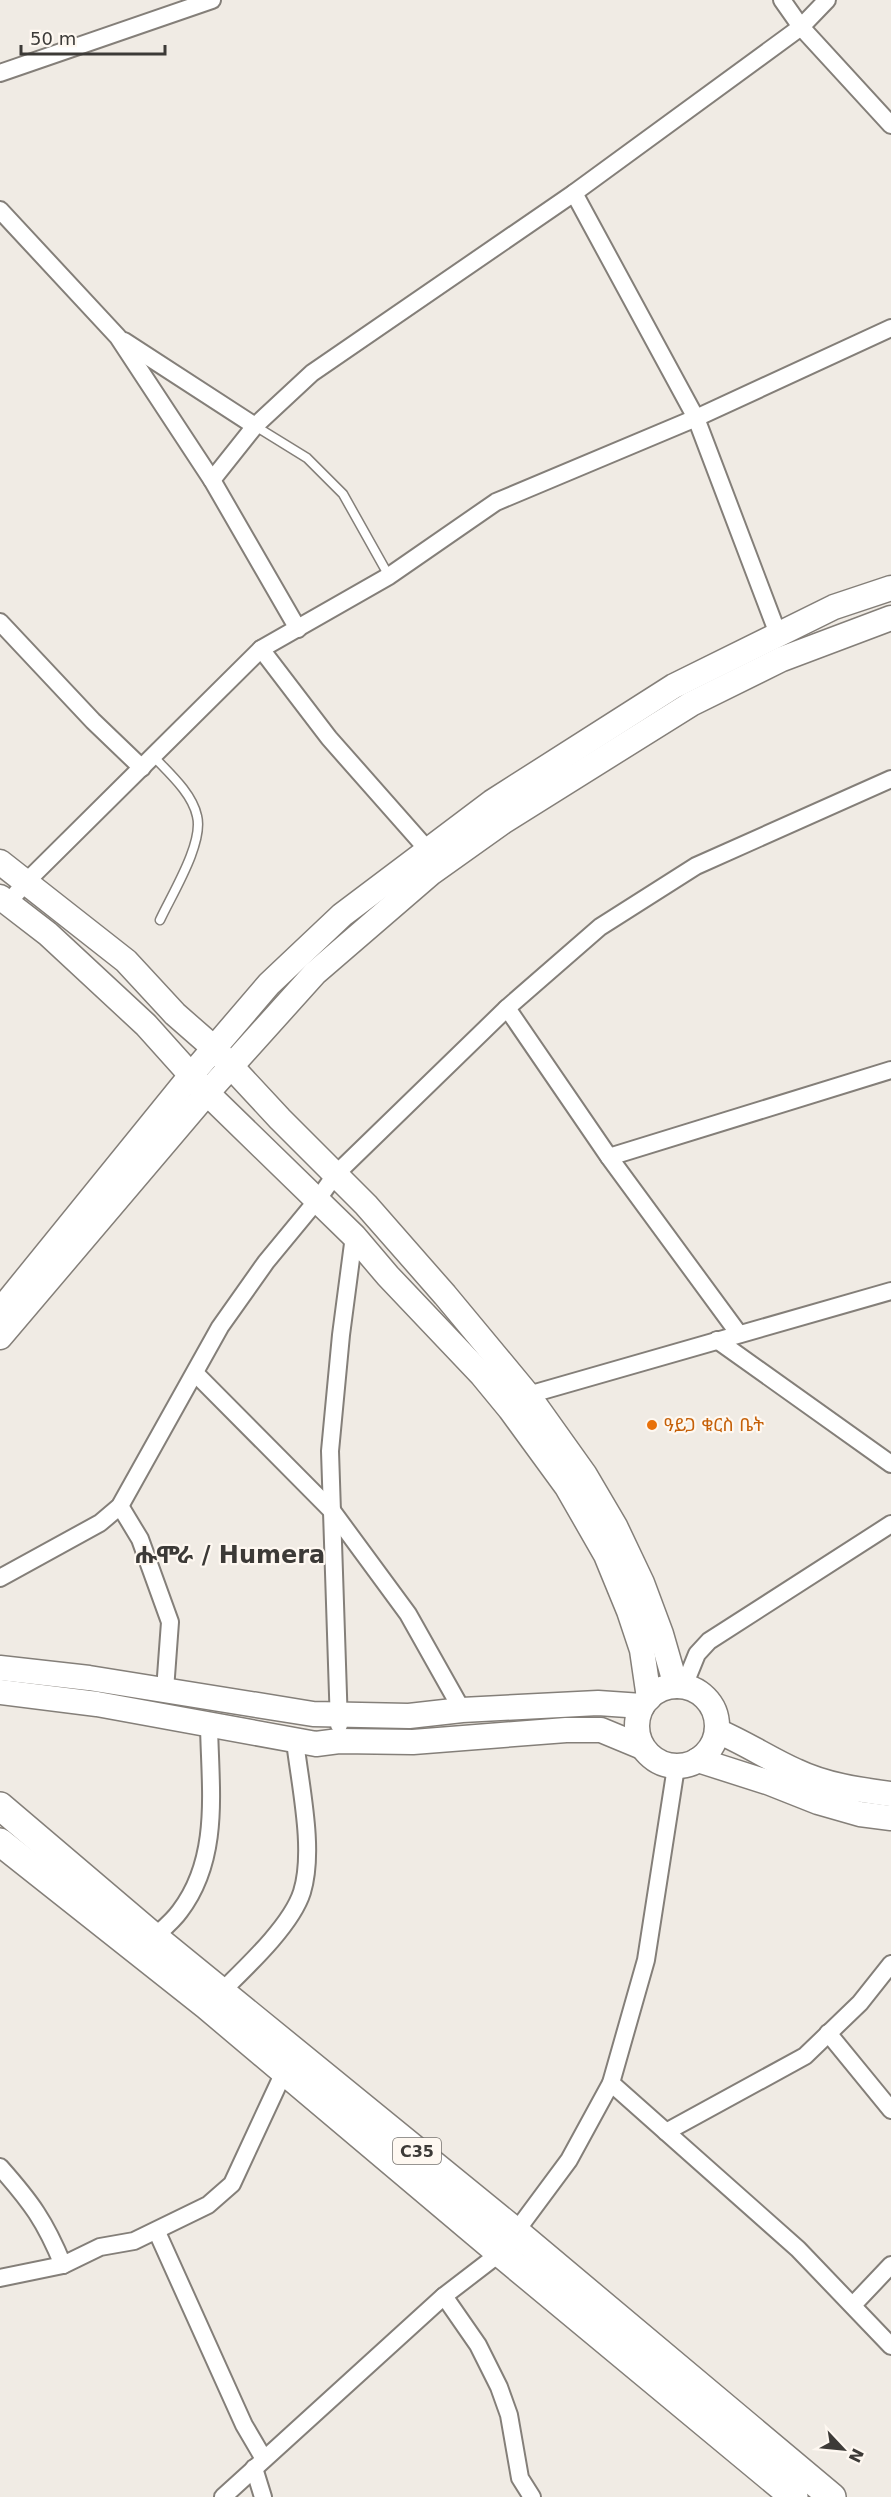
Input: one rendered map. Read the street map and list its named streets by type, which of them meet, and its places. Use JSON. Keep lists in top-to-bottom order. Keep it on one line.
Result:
{"streets":{"main road":["C35"]},"districts":["ሑሞራ / Humera"],"places":["ዓይጋ ቁርስ ቤት"],"scale_bar":"50 m","north":"bottom right"}
